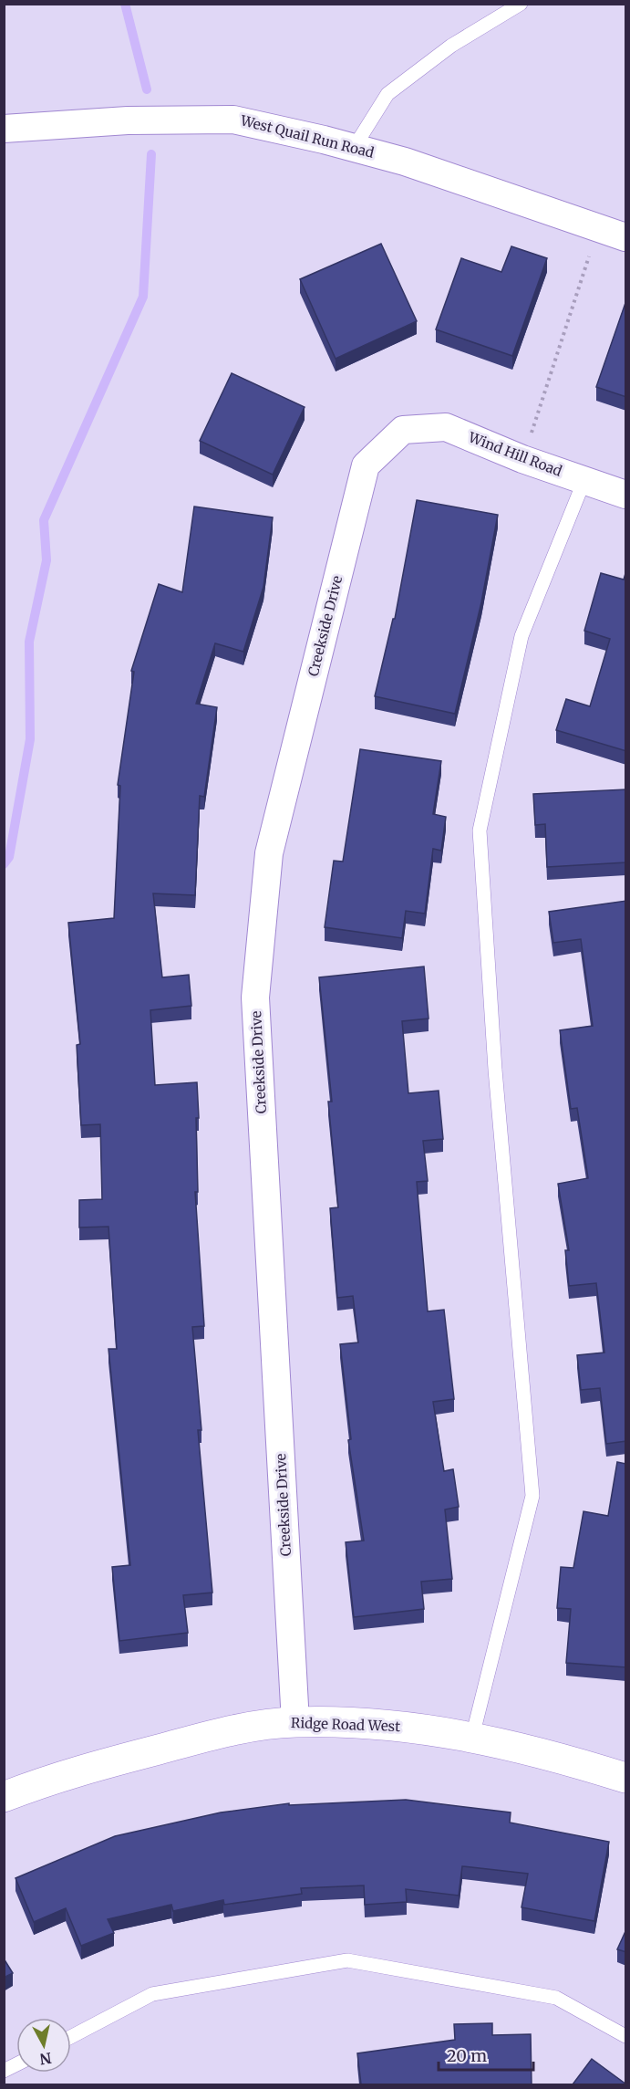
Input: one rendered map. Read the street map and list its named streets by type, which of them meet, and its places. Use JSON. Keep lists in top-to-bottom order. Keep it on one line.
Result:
{"streets":{"street":["West Quail Run Road","Wind Hill Road","Creekside Drive","Ridge Road West"]},"crossings":[["Wind Hill Road","Creekside Drive"],["Creekside Drive","Ridge Road West"]],"scale_bar":"20 m","north":"bottom"}
